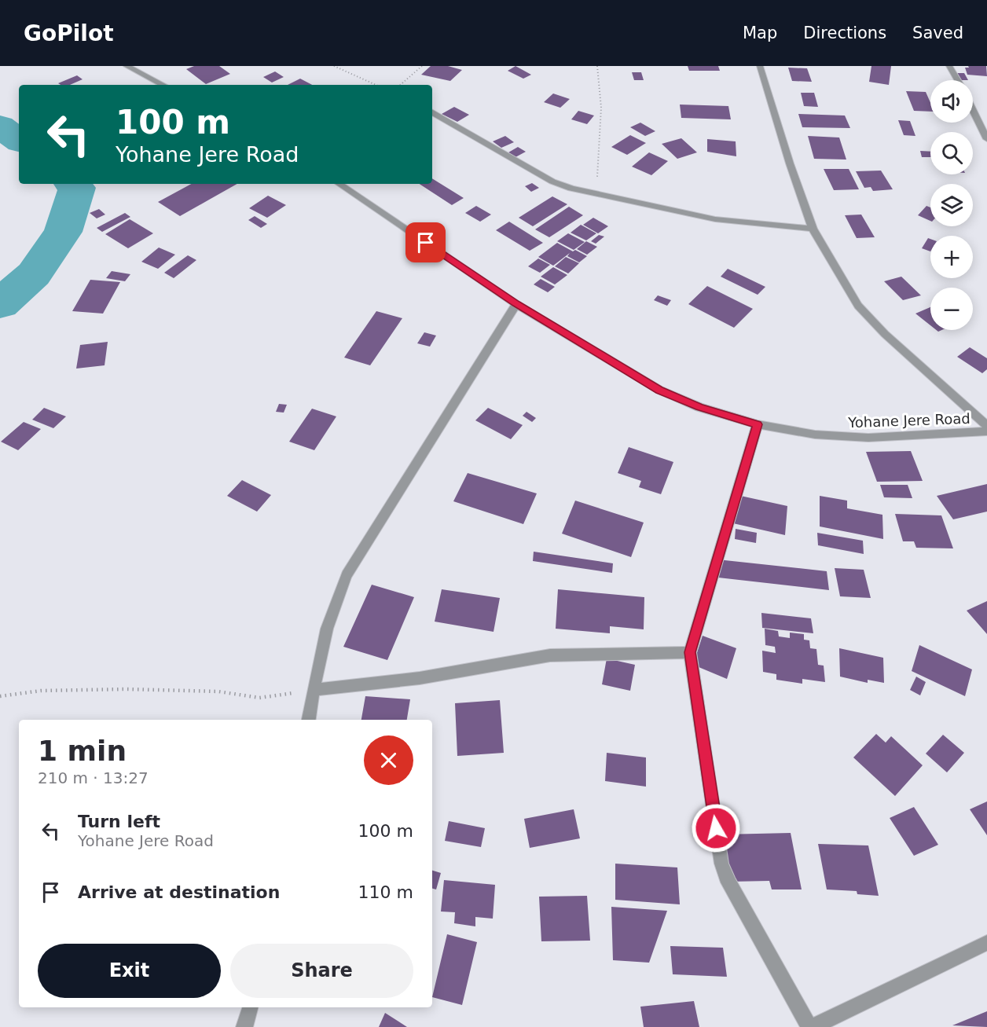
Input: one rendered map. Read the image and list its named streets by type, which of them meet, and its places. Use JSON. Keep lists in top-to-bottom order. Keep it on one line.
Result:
{"streets":{"street":["Yohane Jere Road"]},"page":{"header":"GoPilot","nav":["Map","Directions","Saved"],"map_buttons":["+","−"],"turn":["100 m","Yohane Jere Road"],"heading":["1 min","210 m · 13:27"],"list":[{"name":"Turn left","note":"Yohane Jere Road","value":"100 m"},{"name":"Arrive at destination","value":"110 m"}],"buttons":["Exit","Share"]}}
